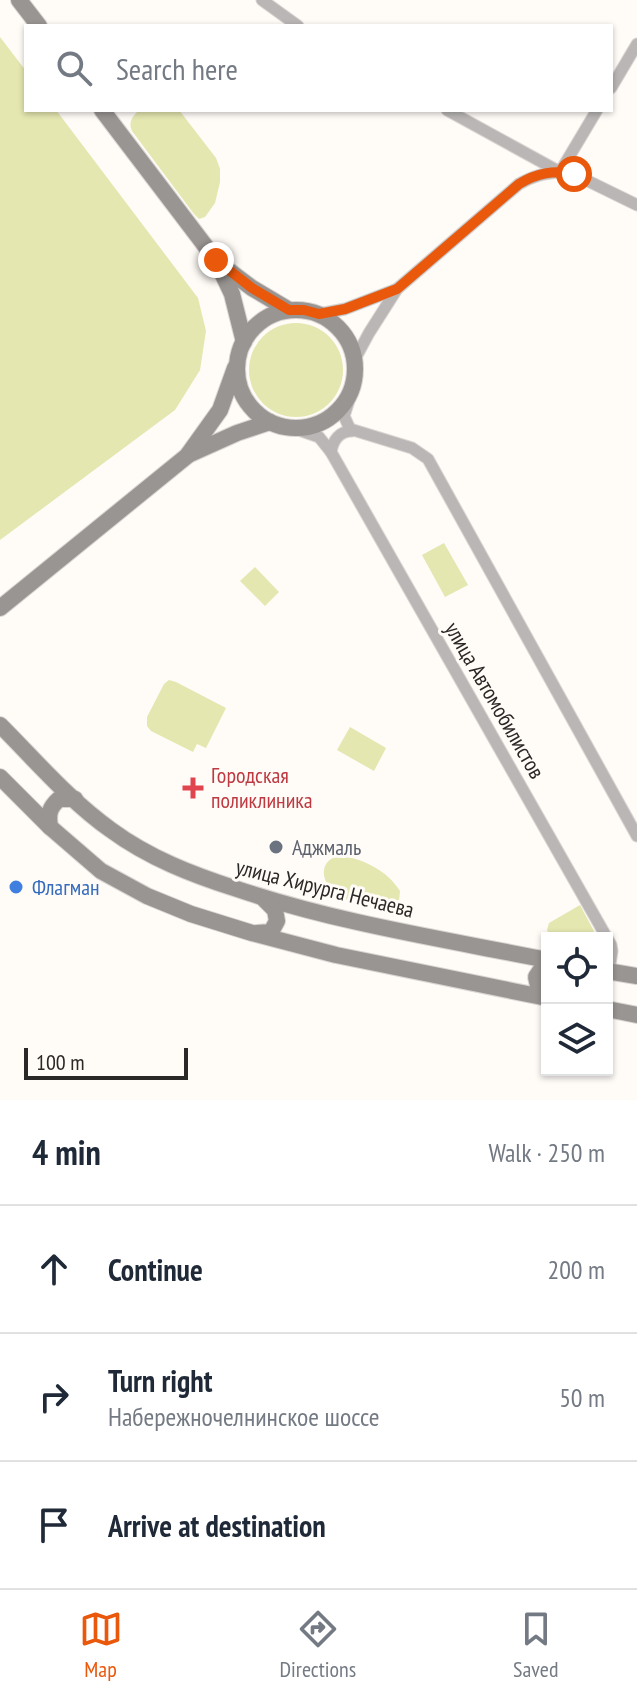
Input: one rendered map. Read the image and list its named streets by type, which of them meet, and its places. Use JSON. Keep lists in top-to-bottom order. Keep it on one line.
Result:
{"streets":{"main road":["улица Хирурга Нечаева"],"street":["улица Автомобилистов"]},"places":{"health":["Городская поликлиника"],"other":["Аджмаль","Флагман"]},"scale_bar":"100 m","page":{"search":"Search here","scale":"100 m","heading":["4 min","Walk · 250 m"],"list":[["Continue","200 m"],["Turn right","Набережночелнинское шоссе","50 m"],"Arrive at destination"],"nav":["Map","Directions","Saved"]}}
